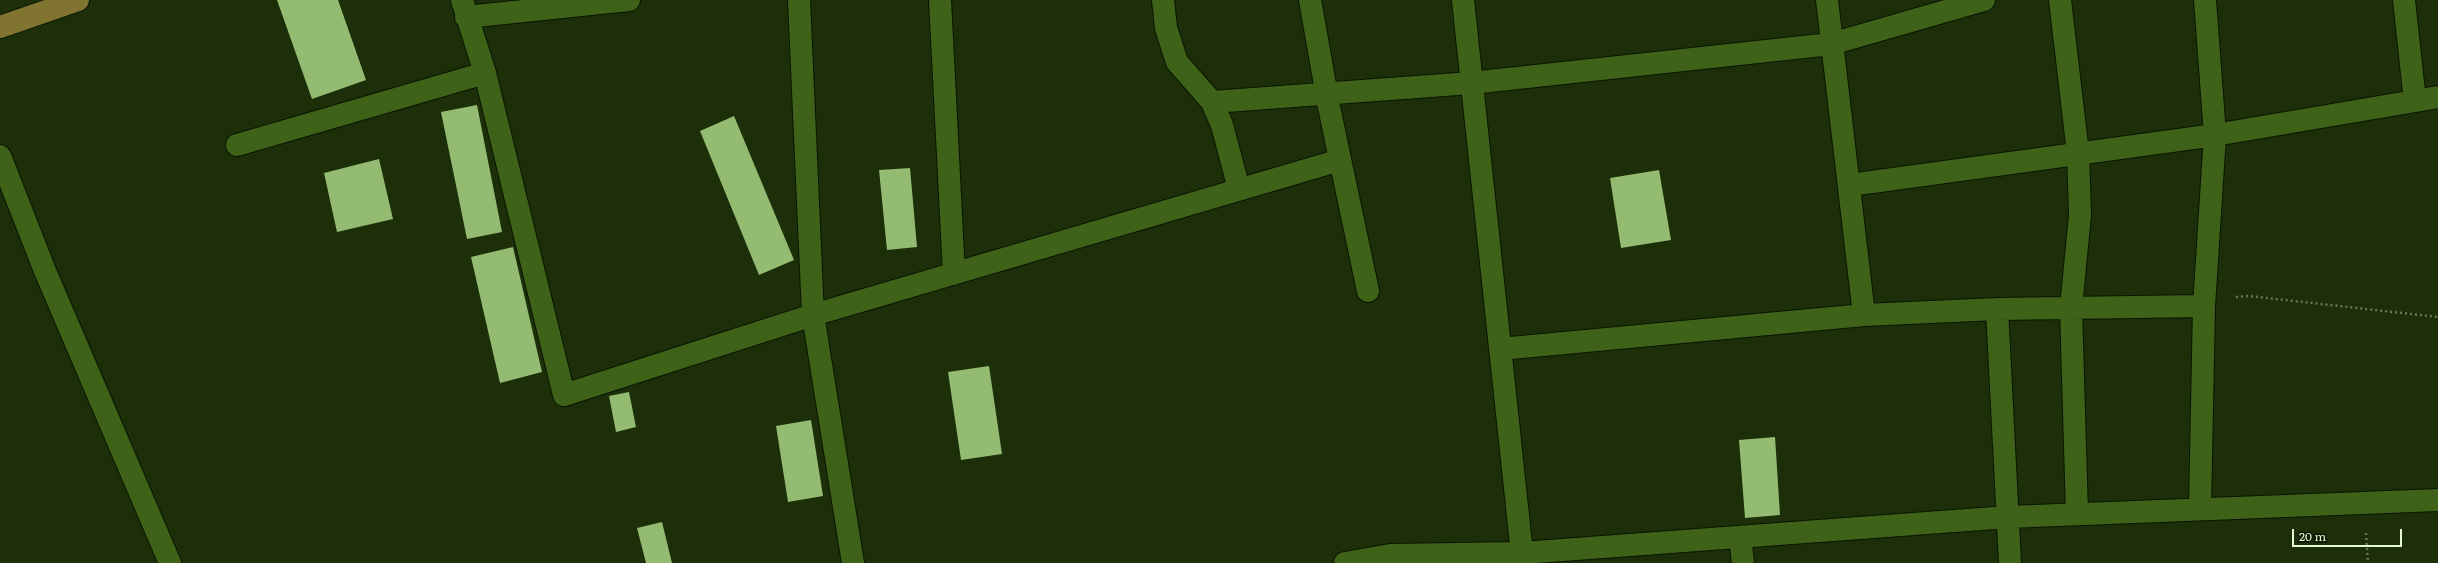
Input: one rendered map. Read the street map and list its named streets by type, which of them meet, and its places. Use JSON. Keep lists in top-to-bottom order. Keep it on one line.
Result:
{"scale_bar":"20 m"}
